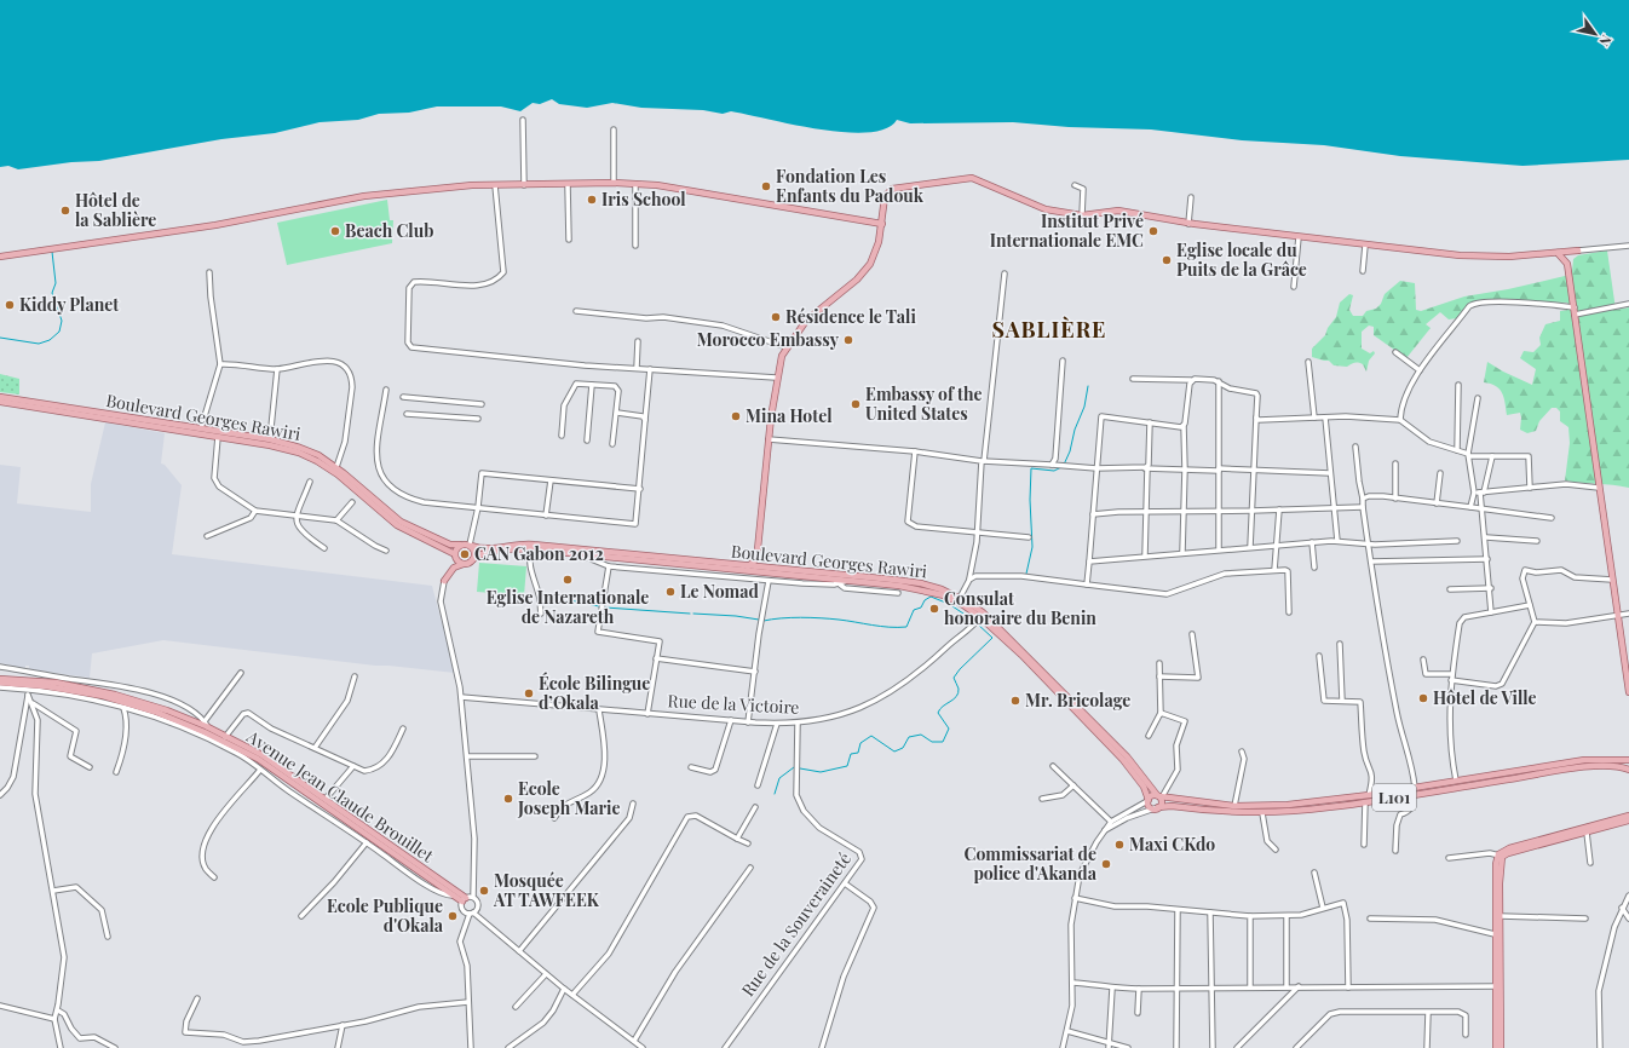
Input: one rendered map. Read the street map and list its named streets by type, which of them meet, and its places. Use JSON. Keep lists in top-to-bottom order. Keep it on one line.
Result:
{"streets":{"main road":["Boulevard Georges Rawiri","Avenue Jean Claude Brouillet","L101"],"street":["Rue de la Victoire","Rue de la Souveraineté"]},"crossings":[["Boulevard Georges Rawiri","Rue de la Victoire"],["Boulevard Georges Rawiri","L101"],["Rue de la Victoire","Rue de la Souveraineté"]],"districts":["SABLIÈRE"],"places":["Fondation Les Enfants du Padouk","Iris School","Hôtel de la Sablière","Beach Club","Institut Privé Internationale EMC","Eglise locale du Puits de la Grâce","Kiddy Planet","Résidence le Tali","Morocco Embassy","Embassy of the United States","Mina Hotel","CAN Gabon 2012","Eglise Internationale de Nazareth","Le Nomad","Consulat honoraire du Benin","École Bilingue d’Okala","Hôtel de Ville","Mr. Bricolage","Ecole Joseph Marie","Maxi CKdo","Commissariat de police d'Akanda","Mosquée AT TAWFEEK","Ecole Publique d'Okala"],"north":"bottom right"}
